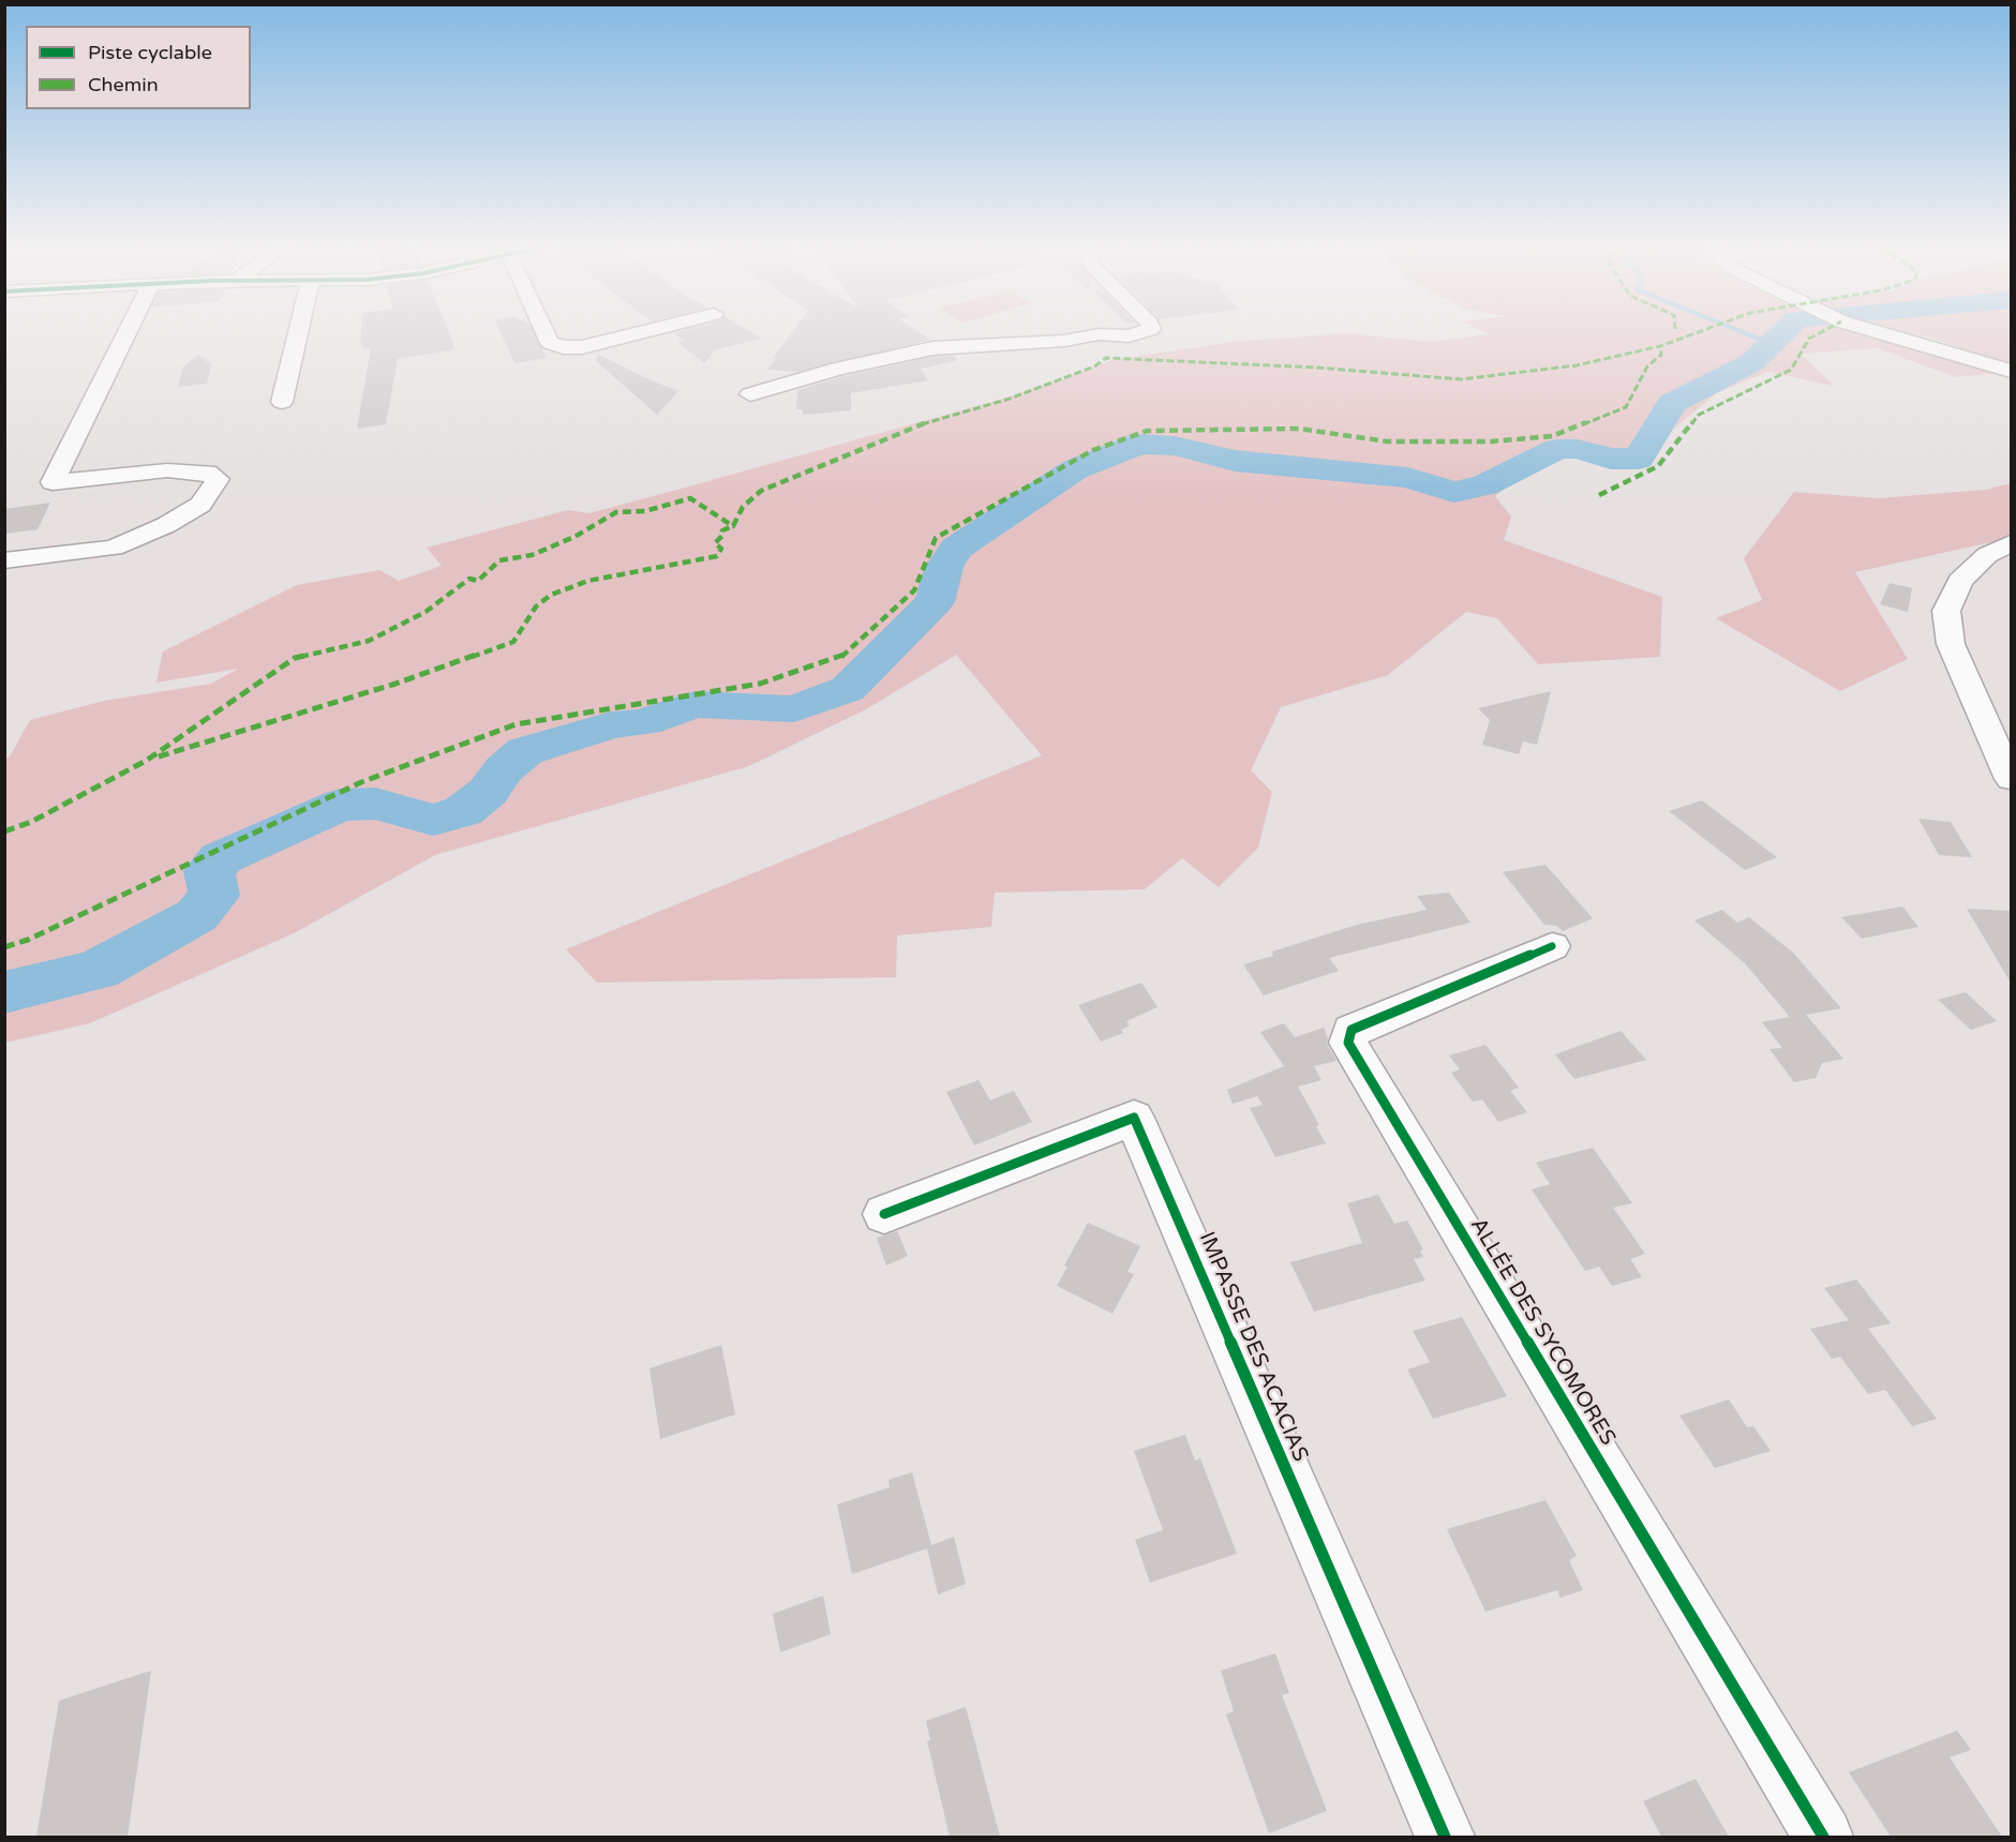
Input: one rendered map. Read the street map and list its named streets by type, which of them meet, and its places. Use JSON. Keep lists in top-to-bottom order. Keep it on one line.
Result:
{"streets":{"street":["ALLÉE DES SYCOMORES","IMPASSE DES ACACIAS"]},"legend":["Piste cyclable","Chemin"]}
